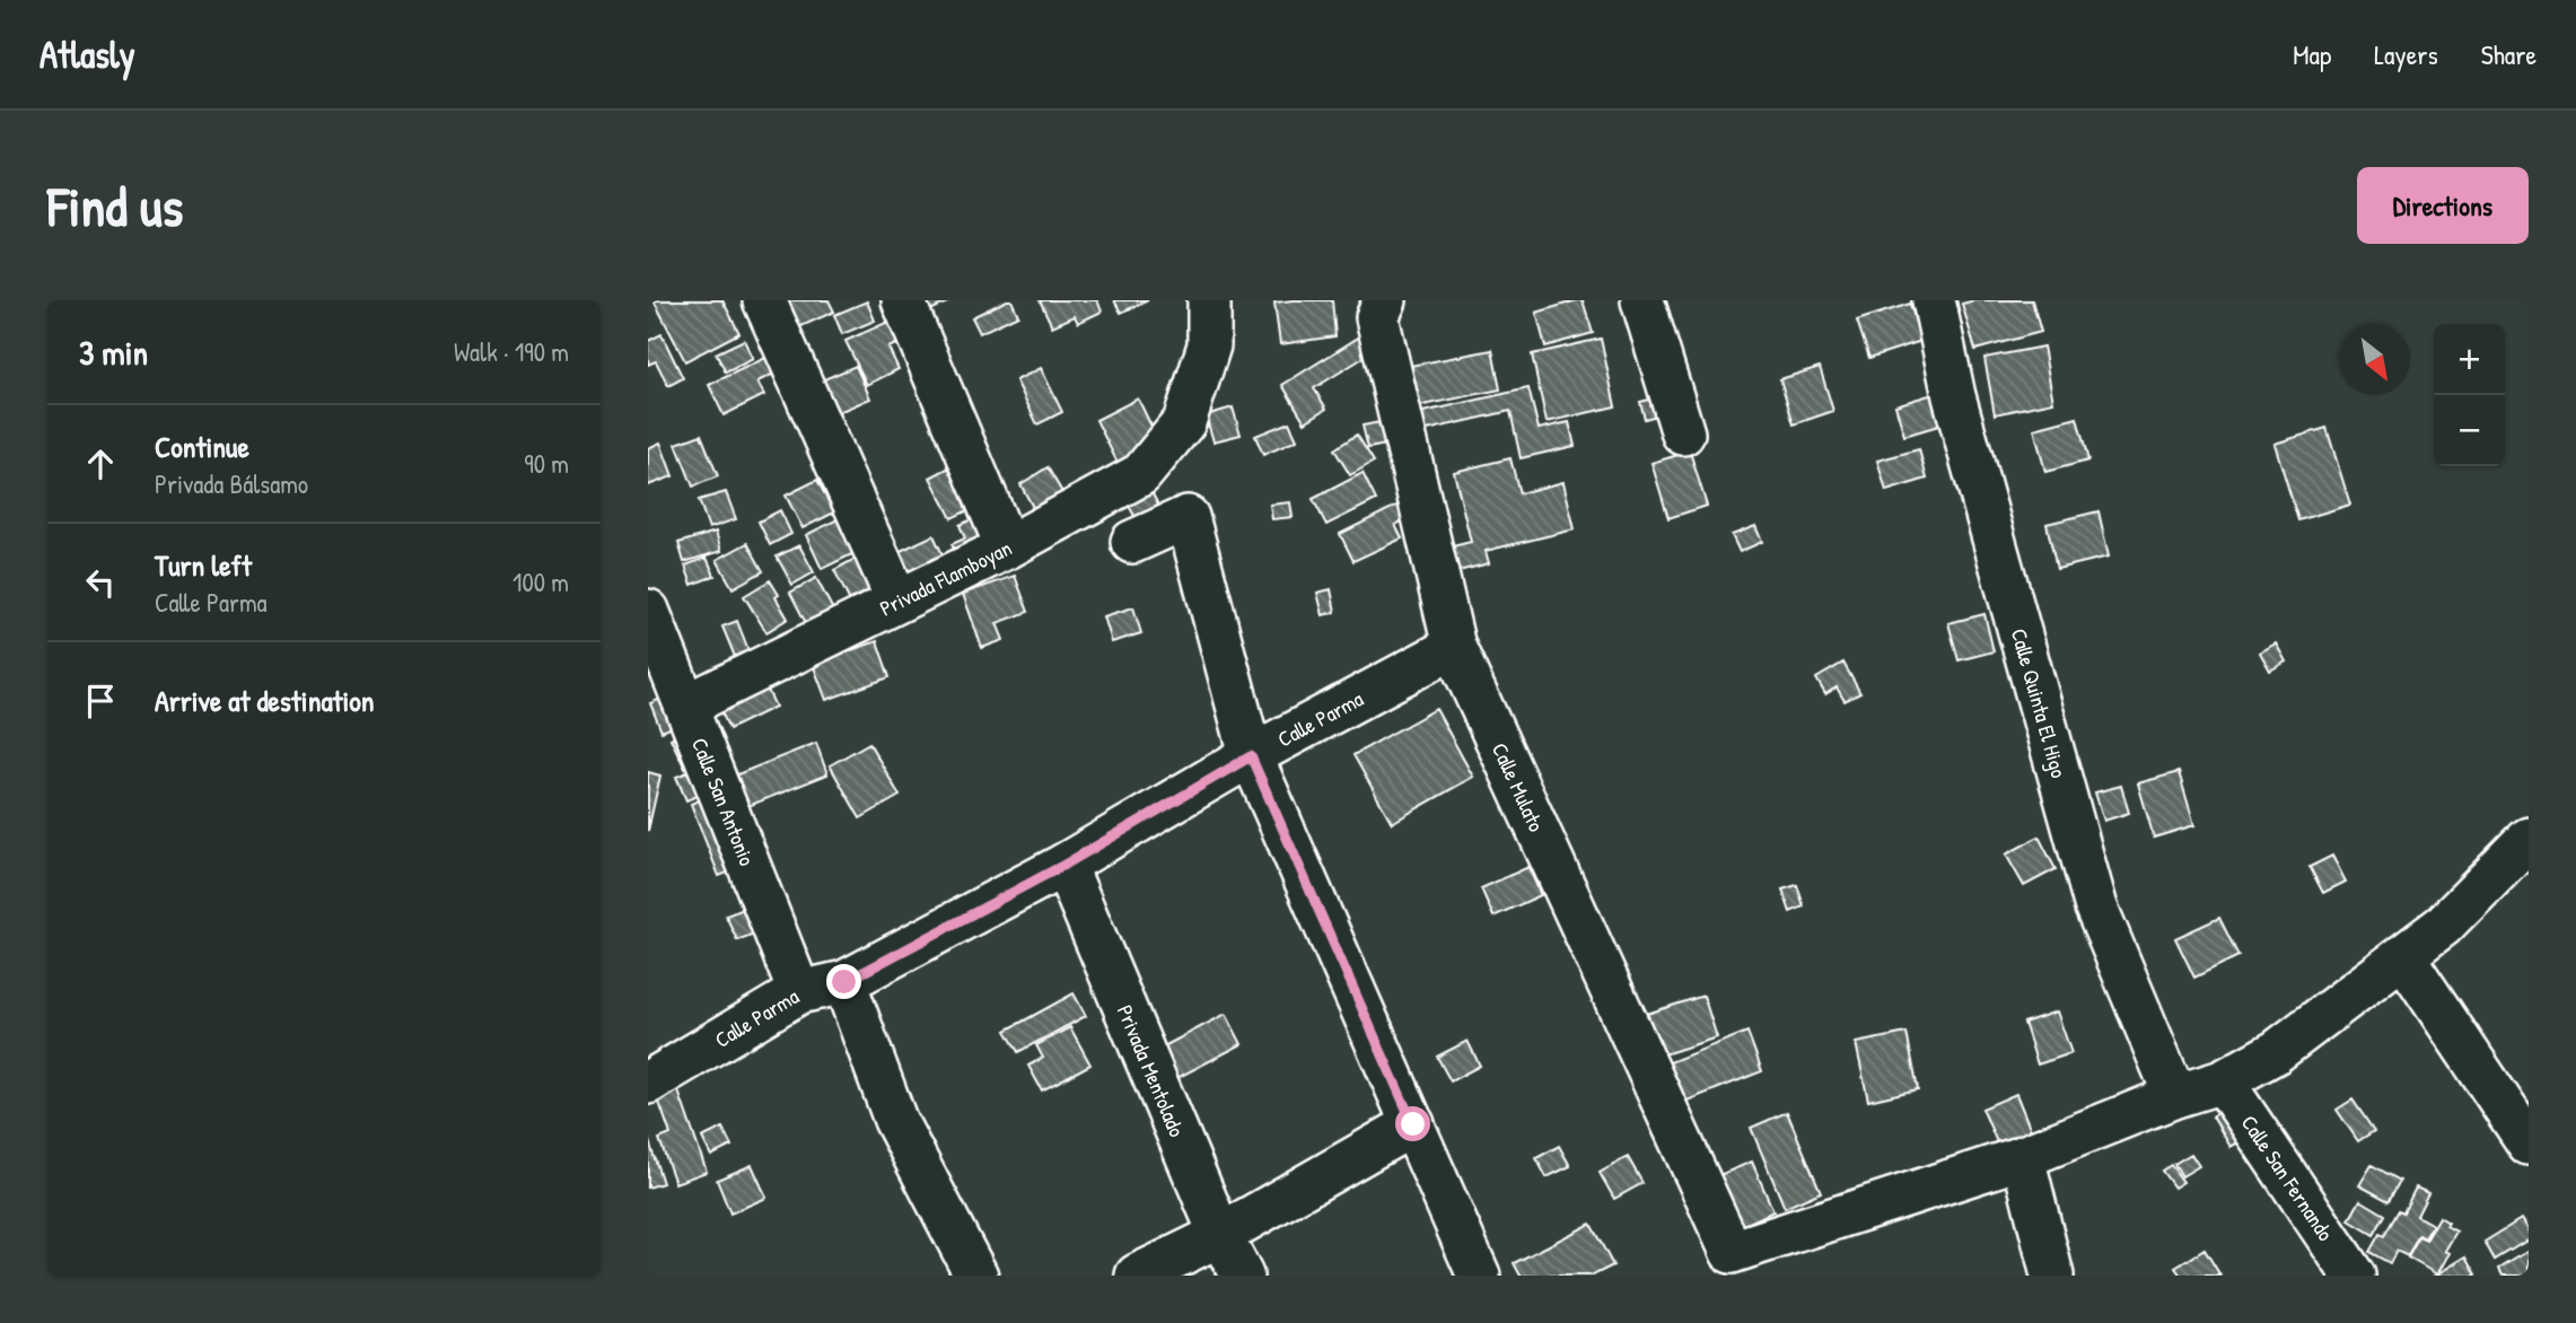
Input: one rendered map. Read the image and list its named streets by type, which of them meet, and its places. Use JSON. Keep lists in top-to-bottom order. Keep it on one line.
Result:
{"streets":{"street":["Privada Flamboyan","Calle Quinta El Higo","Calle Parma","Calle Mulato","Calle San Antonio","Privada Mentolado","Calle San Fernando"]},"crossings":[["Privada Flamboyan","Calle San Antonio"],["Calle Parma","Calle Mulato"],["Calle Parma","Calle San Antonio"],["Calle Parma","Privada Mentolado"]],"north":"bottom right","page":{"header":"Atlasly","nav":["Map","Layers","Share"],"buttons":"Directions","title":"Find us","heading":["3 min","Walk · 190 m"],"map_buttons":["+","−"],"list":[["Continue","Privada Bálsamo","90 m"],["Turn left","Calle Parma","100 m"],"Arrive at destination"]}}
